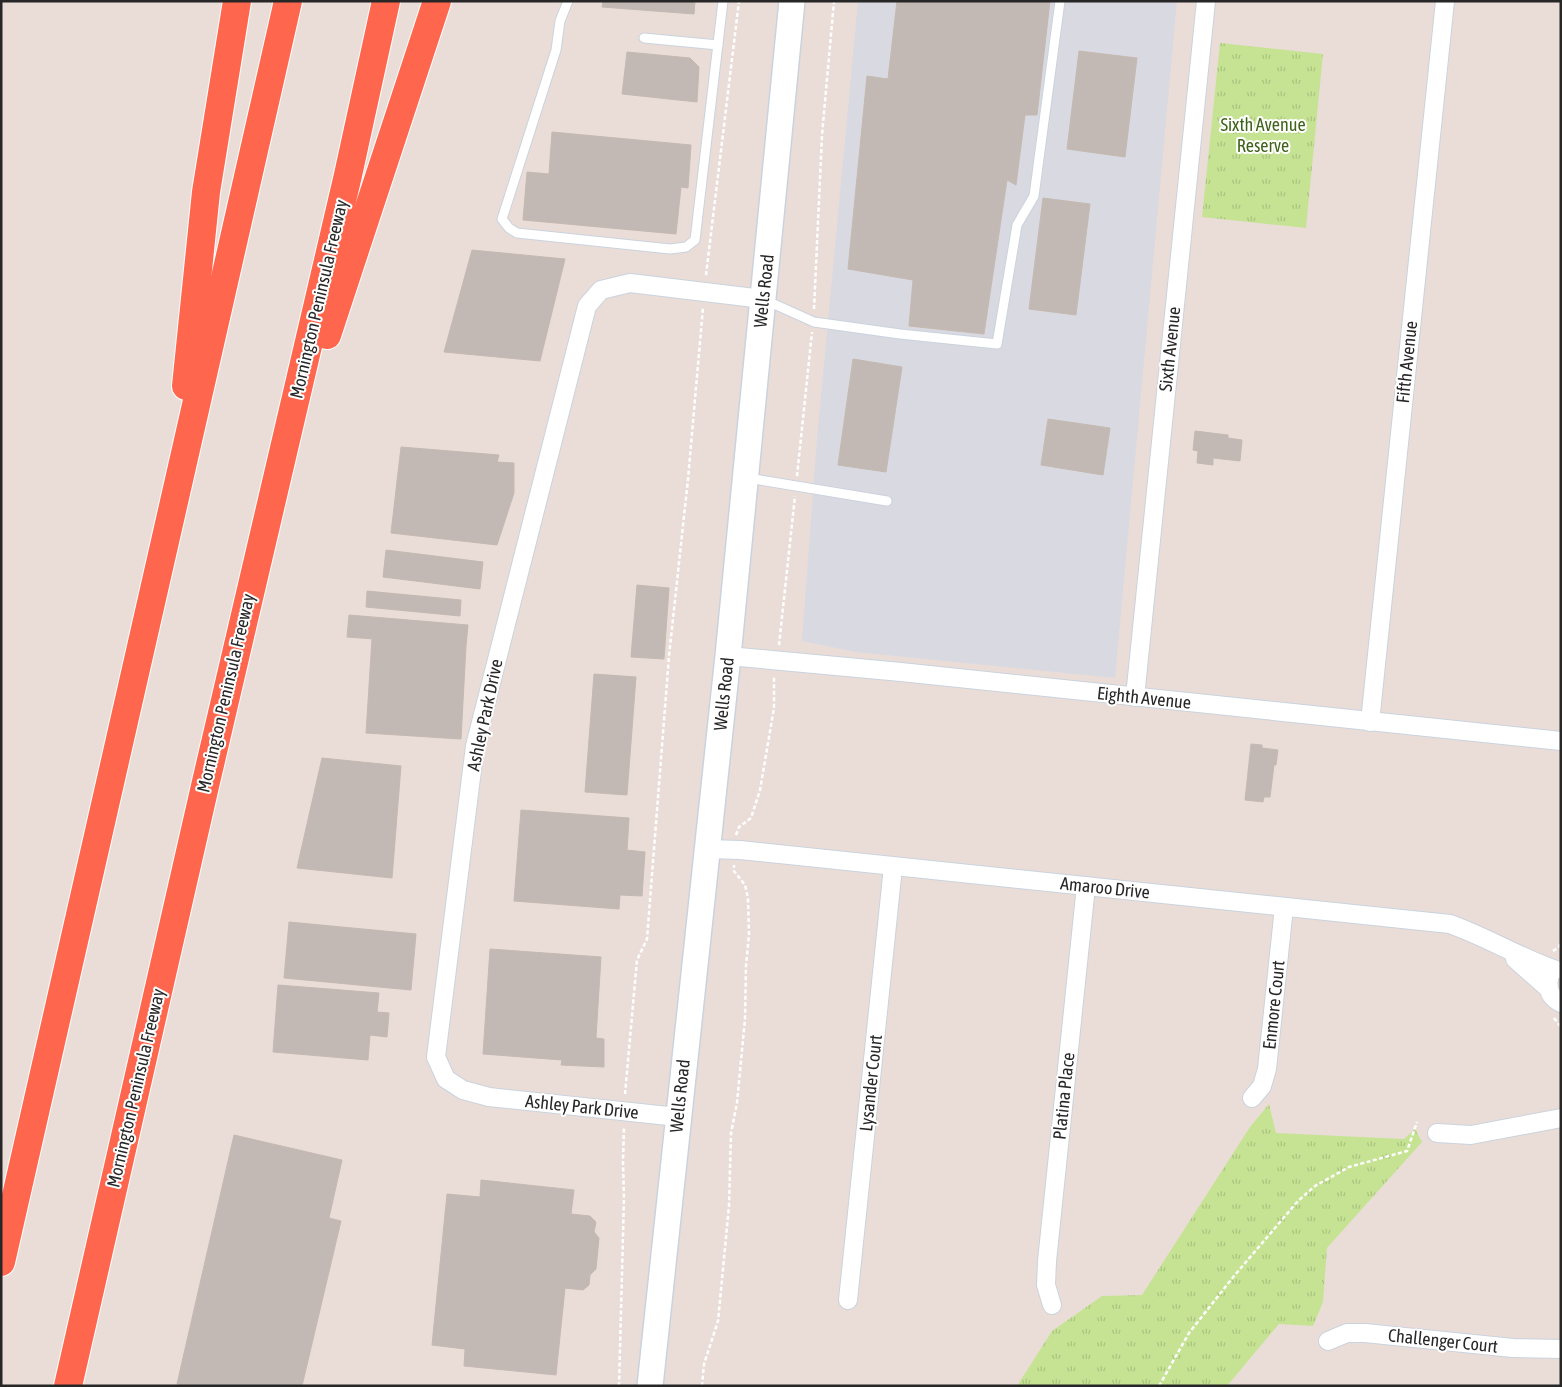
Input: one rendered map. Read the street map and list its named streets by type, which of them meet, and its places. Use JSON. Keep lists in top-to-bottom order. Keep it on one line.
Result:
{"streets":{"highway":["Mornington Peninsula Freeway"],"main road":["Wells Road"],"street":["Sixth Avenue","Fifth Avenue","Eighth Avenue","Ashley Park Drive","Amaroo Drive","Enmore Court","Lysander Court","Platina Place","Challenger Court"]},"crossings":[["Wells Road","Eighth Avenue"],["Wells Road","Ashley Park Drive"],["Wells Road","Amaroo Drive"],["Sixth Avenue","Eighth Avenue"],["Fifth Avenue","Eighth Avenue"],["Amaroo Drive","Enmore Court"],["Amaroo Drive","Lysander Court"],["Amaroo Drive","Platina Place"]],"parks":["Sixth Avenue Reserve"]}
